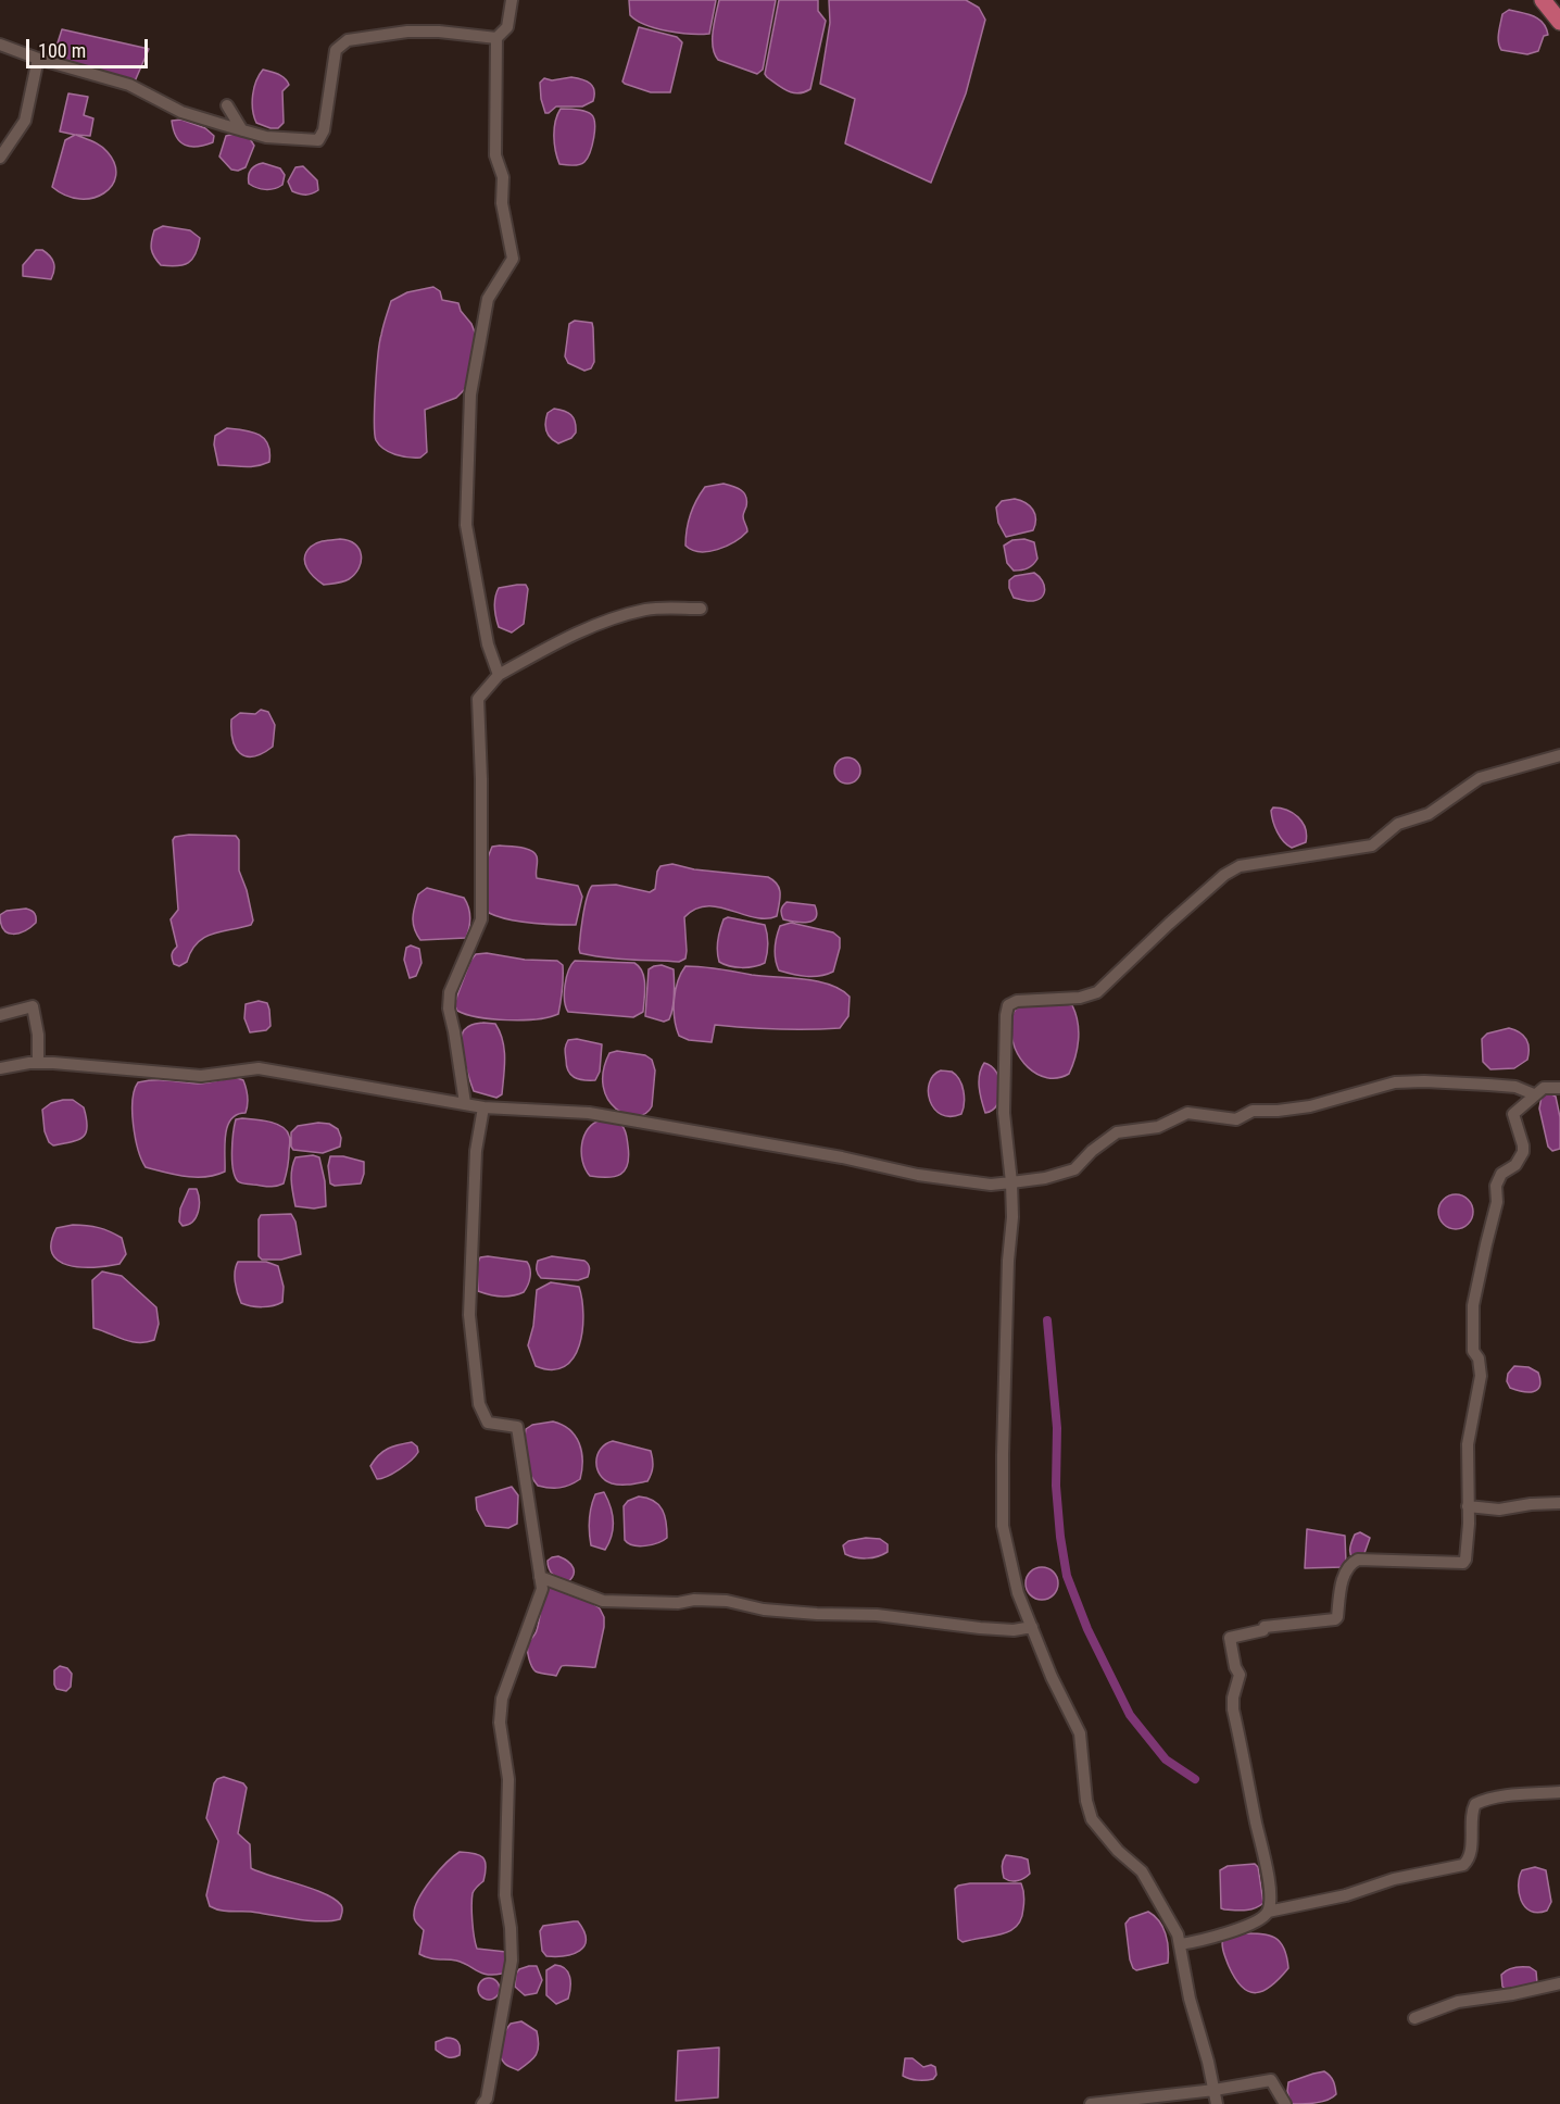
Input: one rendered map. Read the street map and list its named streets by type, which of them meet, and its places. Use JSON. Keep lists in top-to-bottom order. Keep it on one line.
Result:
{"scale_bar":"100 m"}
